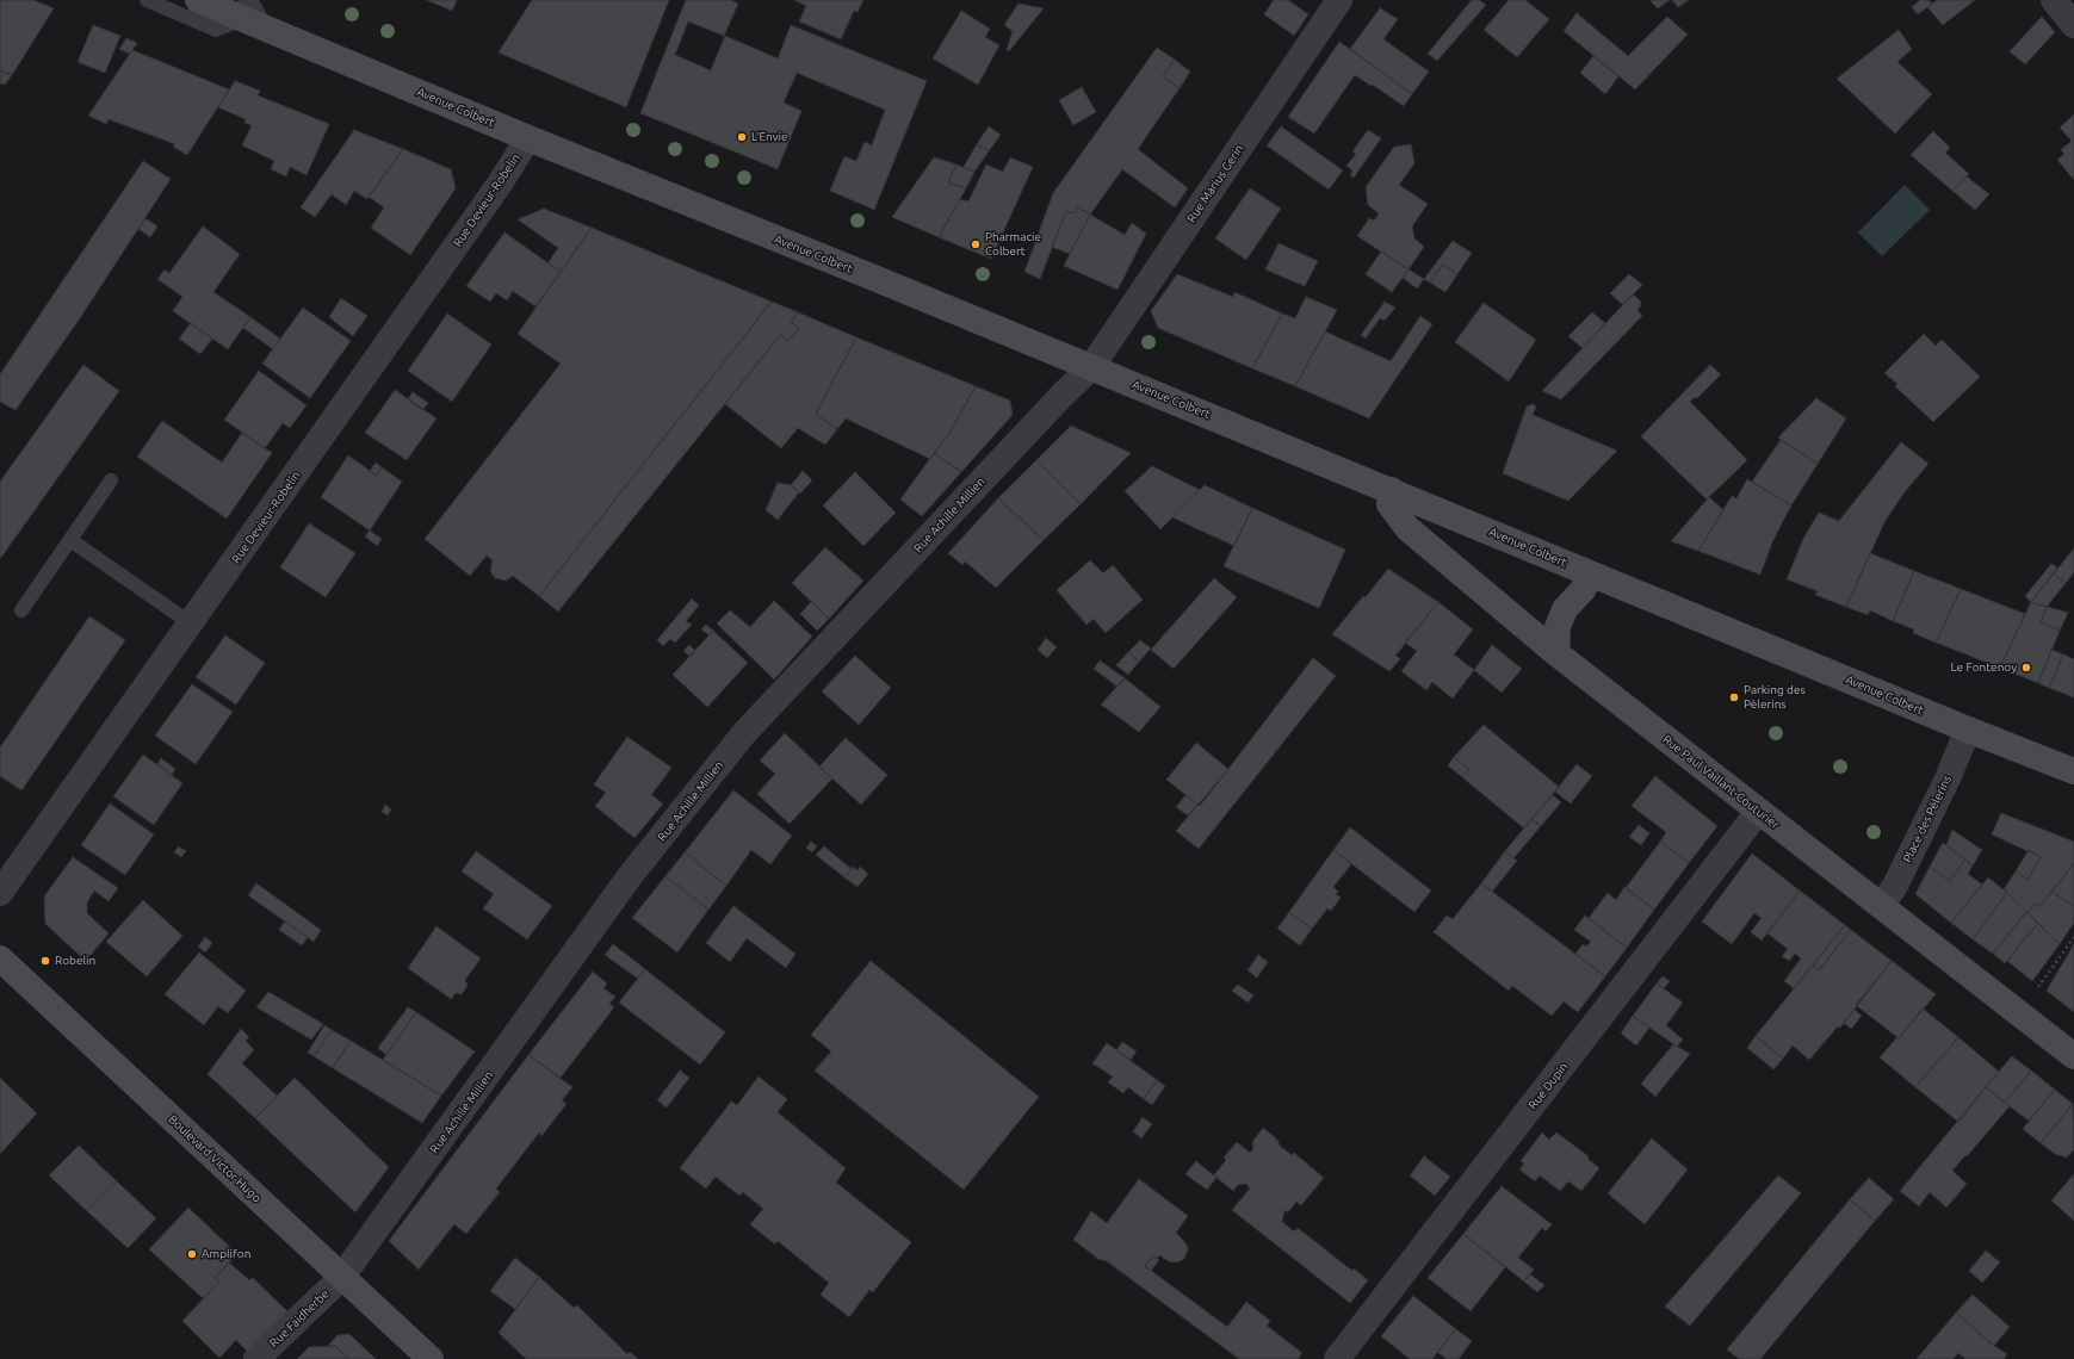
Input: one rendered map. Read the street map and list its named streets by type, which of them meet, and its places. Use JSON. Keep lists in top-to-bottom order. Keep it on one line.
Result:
{"streets":{"street":["Avenue Colbert","Rue Marius Gerin","Rue Devieur-Robelin","Rue Achille Millien","Rue Paul Vaillant-Couturier","Place des Pèlerins","Rue Dupin","Boulevard Victor Hugo","Rue Faidherbe"]},"crossings":[["Avenue Colbert","Rue Marius Gerin"],["Avenue Colbert","Rue Devieur-Robelin"],["Avenue Colbert","Rue Achille Millien"],["Avenue Colbert","Rue Paul Vaillant-Couturier"],["Avenue Colbert","Place des Pèlerins"],["Rue Marius Gerin","Rue Achille Millien"],["Rue Achille Millien","Boulevard Victor Hugo"],["Rue Achille Millien","Rue Faidherbe"],["Rue Paul Vaillant-Couturier","Place des Pèlerins"],["Rue Paul Vaillant-Couturier","Rue Dupin"],["Boulevard Victor Hugo","Rue Faidherbe"]],"places":["L'Envie","Pharmacie Colbert","Le Fontenoy","Parking des Pèlerins","Robelin","Amplifon"]}
